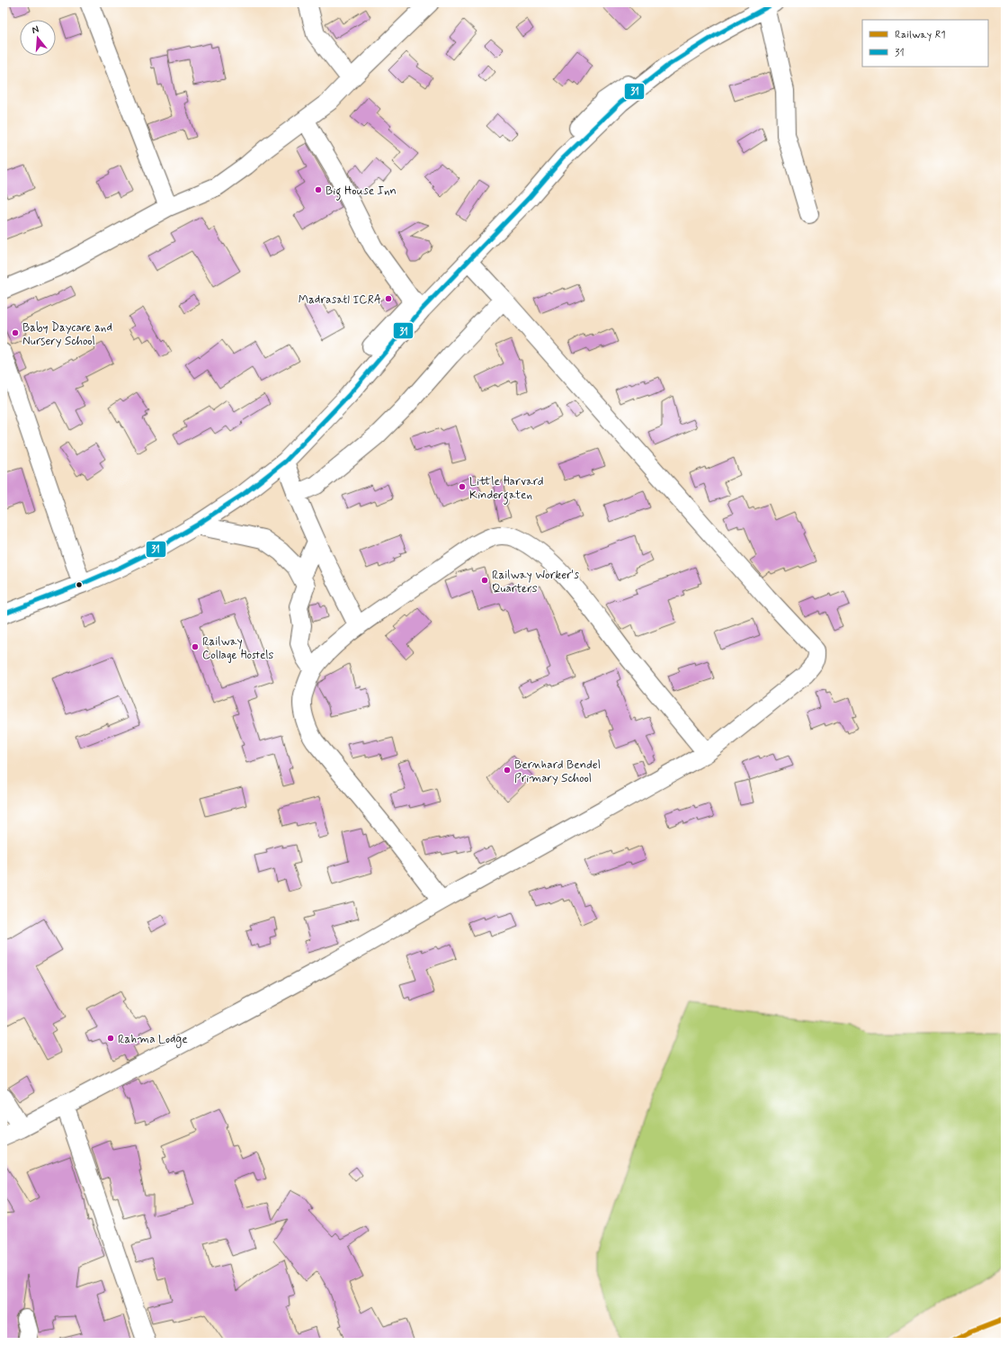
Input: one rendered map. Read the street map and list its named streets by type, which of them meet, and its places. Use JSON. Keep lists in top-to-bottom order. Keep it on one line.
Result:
{"places":["Big House Inn","Madrasatl ICRA","Baby Daycare and Nursery School","Little Harvard Kindergaten","Railway Worker's Quarters","Railway Collage Hostels","Bernhard Bendel Primary School","Rahma Lodge"],"lines":["transit line 31","rail line R1"],"legend":["Railway R1","31"],"north":"top"}
